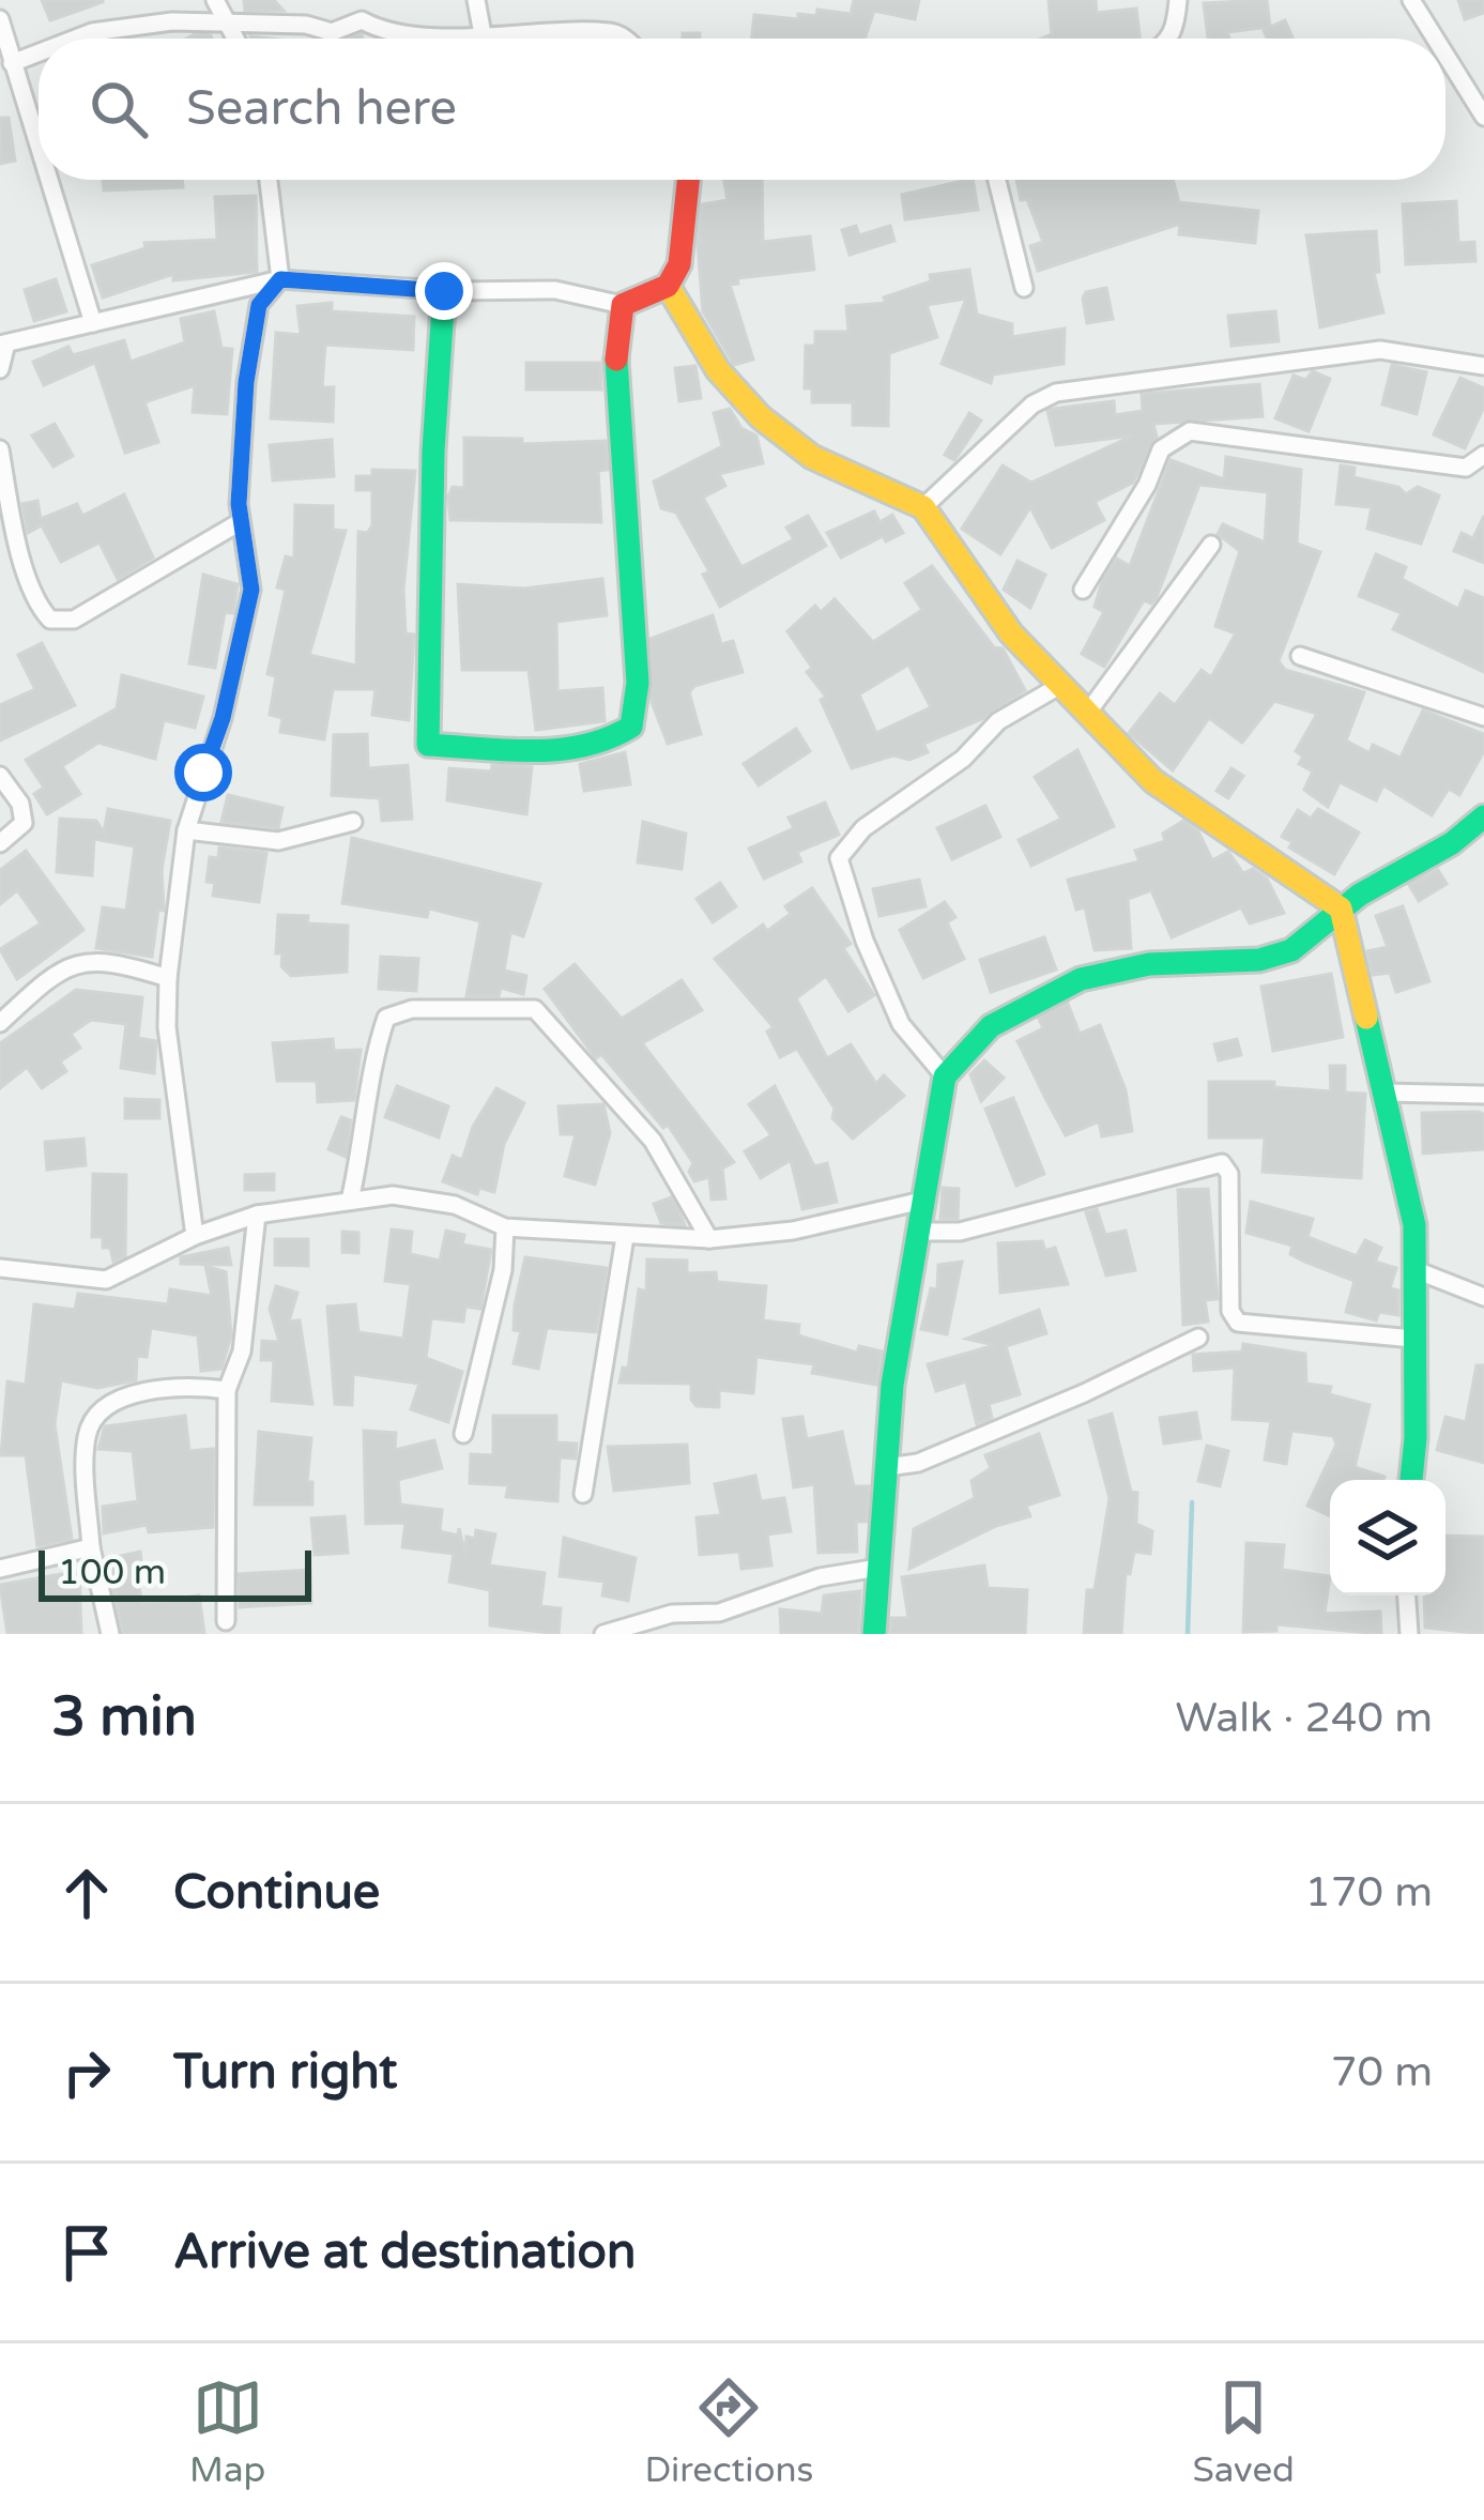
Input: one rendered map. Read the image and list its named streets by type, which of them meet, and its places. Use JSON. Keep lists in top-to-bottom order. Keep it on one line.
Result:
{"scale_bar":"100 m","page":{"search":"Search here","scale":"100 m","heading":["3 min","Walk · 240 m"],"list":[["Continue","170 m"],["Turn right","70 m"],"Arrive at destination"],"nav":["Map","Directions","Saved"]}}
